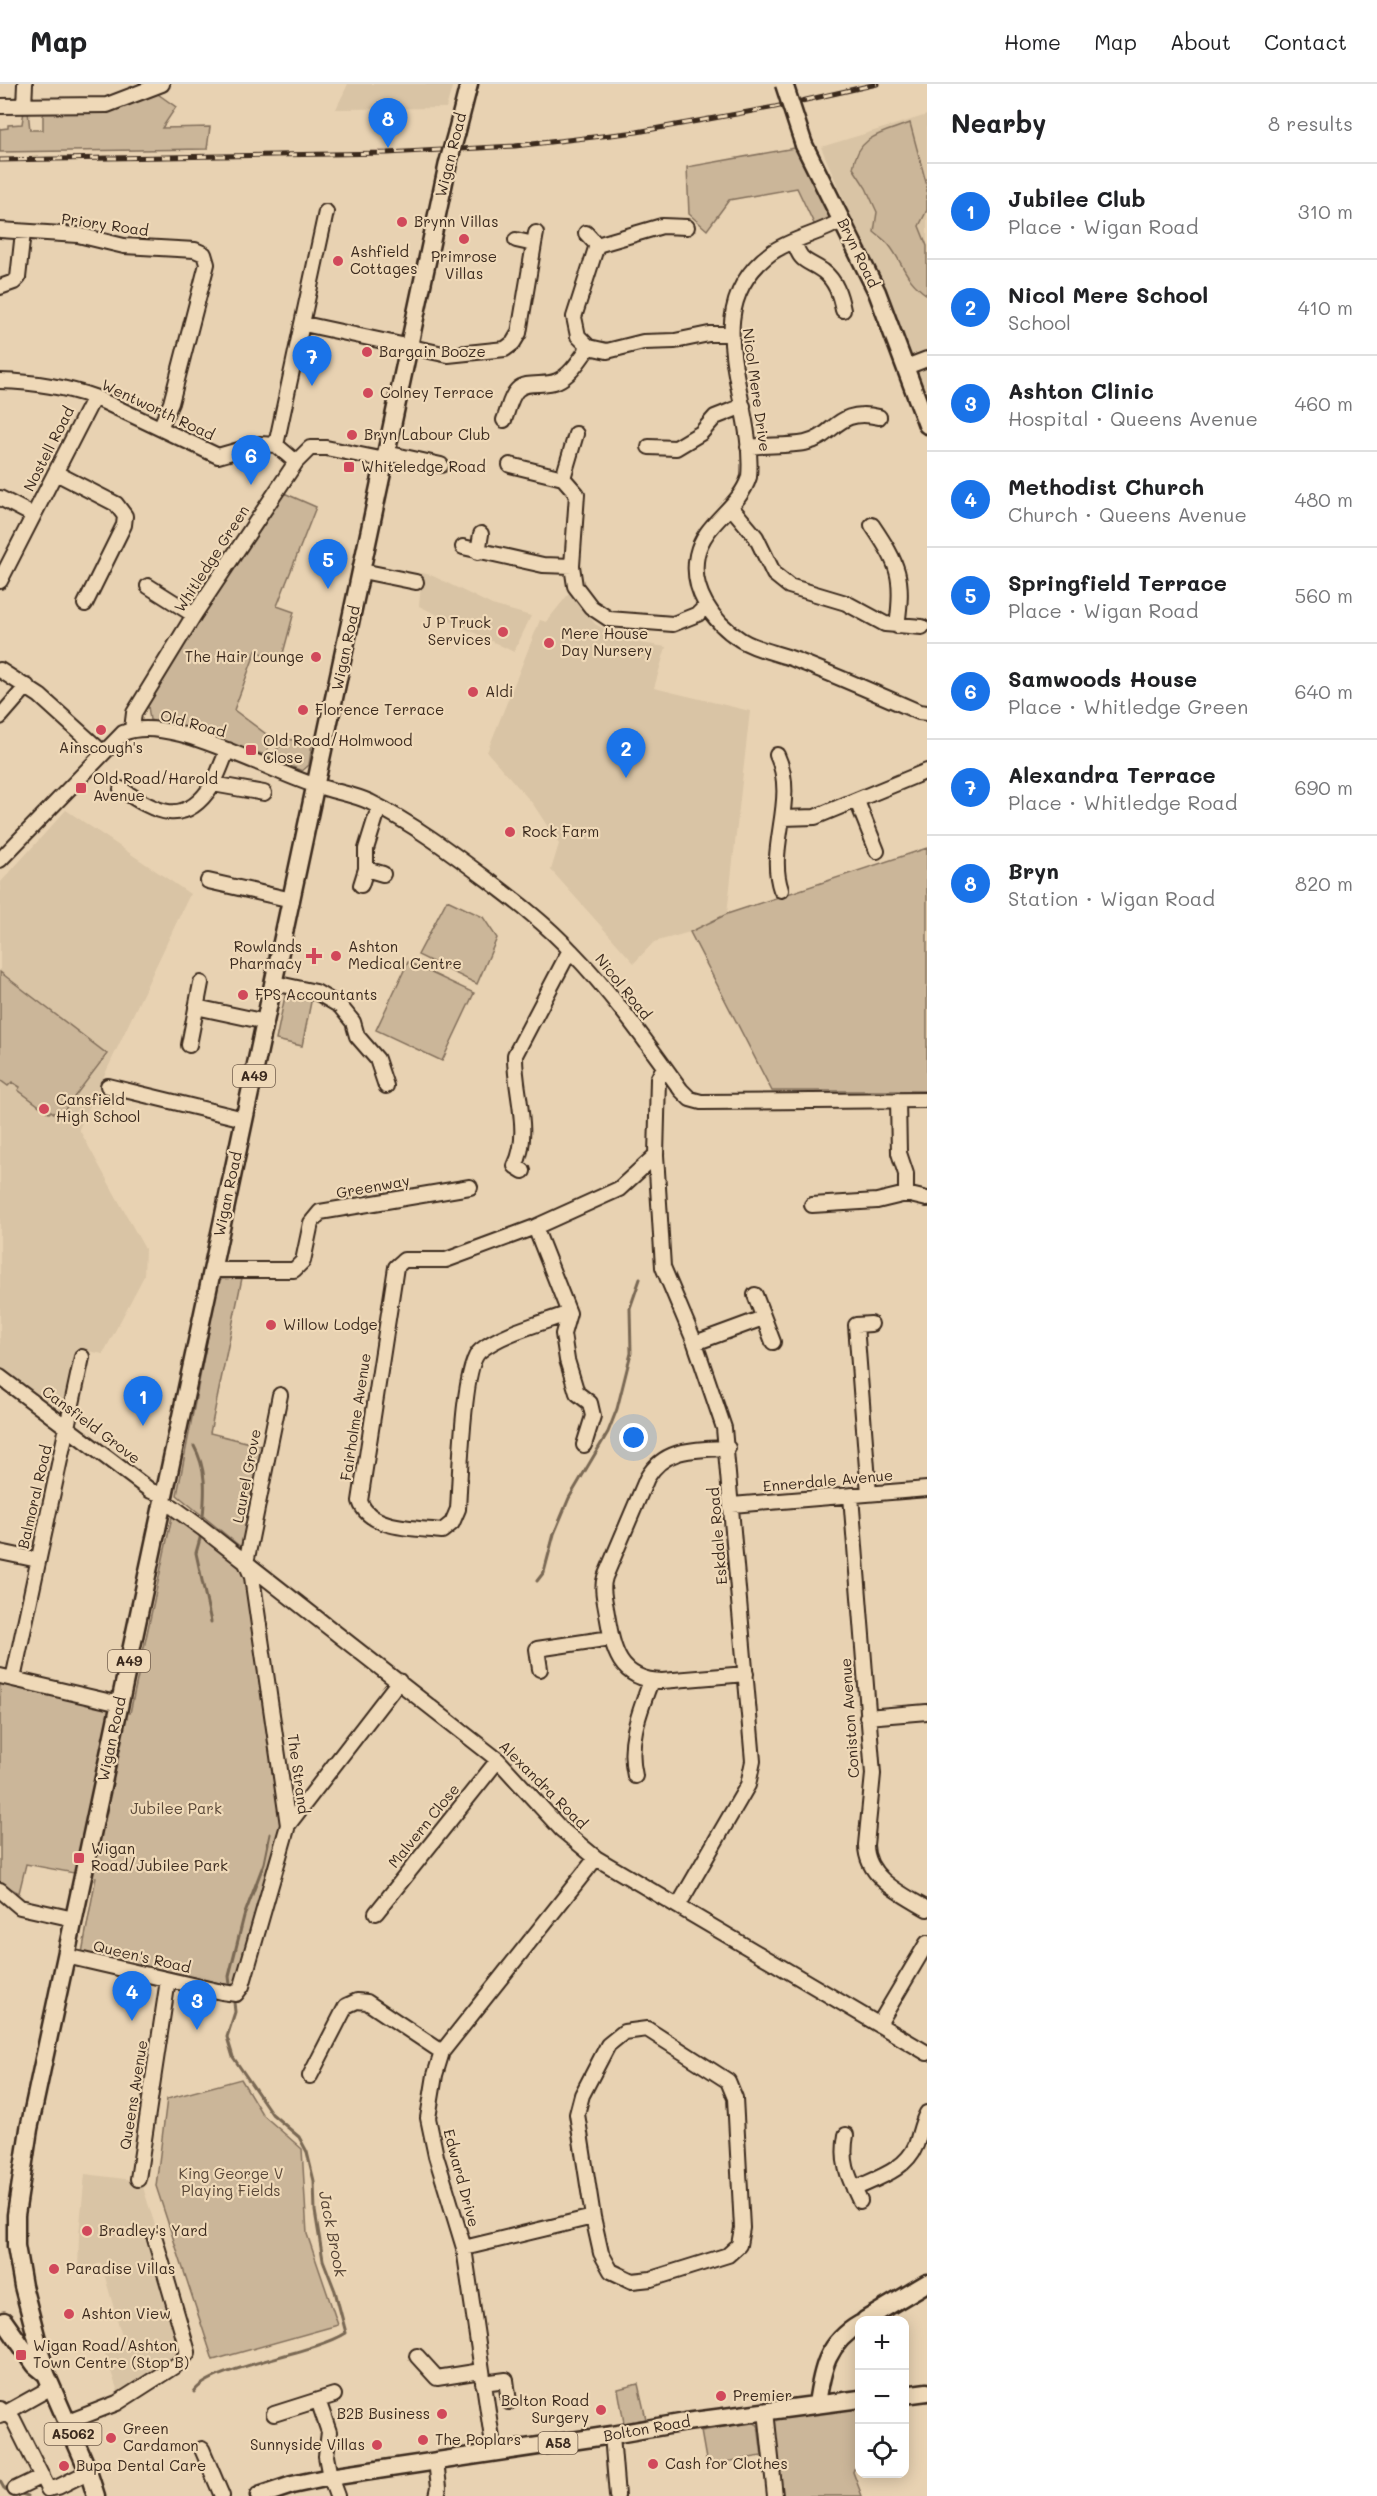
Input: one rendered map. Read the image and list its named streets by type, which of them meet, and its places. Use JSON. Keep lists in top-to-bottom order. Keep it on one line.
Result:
{"streets":{"main road":["Wigan Road","Bryn Road","A49","Bolton Road","A5062","A58"],"street":["Priory Road","Nicol Mere Drive","Wentworth Road","Nostell Road","Whitledge Green","Old Road","Nicol Road","Greenway","Fairholme Avenue","Cansfield Grove","Laurel Grove","Ennerdale Avenue","Balmoral Road","Eskdale Road","Coniston Avenue","The Strand","Alexandra Road","Malvern Close","Queen's Road","Queens Avenue","Edward Drive"]},"crossings":[["Wigan Road","Whitledge Green"],["Wigan Road","Old Road"],["Wigan Road","Nicol Road"],["Wigan Road","Greenway"],["Wigan Road","Cansfield Grove"],["Wigan Road","Alexandra Road"],["Wigan Road","Queen's Road"],["Priory Road","Wentworth Road"],["Bryn Road","Nicol Mere Drive"],["Wentworth Road","Nostell Road"],["Whitledge Green","Old Road"],["Old Road","Nicol Road"],["Nicol Road","Eskdale Road"],["Fairholme Avenue","Eskdale Road"],["Cansfield Grove","Balmoral Road"],["Cansfield Grove","Alexandra Road"],["Laurel Grove","The Strand"],["Laurel Grove","Alexandra Road"],["Ennerdale Avenue","Eskdale Road"],["Ennerdale Avenue","Coniston Avenue"],["Eskdale Road","Alexandra Road"],["The Strand","Alexandra Road"],["The Strand","Queen's Road"],["Alexandra Road","Malvern Close"],["Alexandra Road","Edward Drive"],["Queen's Road","Queens Avenue"],["Edward Drive","Bolton Road"]],"water":["Jack Brook"],"parks":["Jubilee Park","King George V Playing Fields"],"places":{"other":["Brynn Villas","Primrose Villas","Ashfield Cottages","Bargain Booze","Colney Terrace","Bryn Labour Club","J P Truck Services","Mere House Day Nursery","The Hair Lounge","Aldi","Florence Terrace","Ainscough's","Rock Farm","Ashton Medical Centre","FPS Accountants","Cansfield High School","Willow Lodge","Bradley's Yard","Paradise Villas","Ashton View","Premier","Bolton Road Surgery","B2B Business","Green Cardamon","The Poplars","Sunnyside Villas","Cash for Clothes","Bupa Dental Care"],"transit":["Whiteledge Road","Old Road/Holmwood Close","Old Road/Harold Avenue","Wigan Road/Jubilee Park","Wigan Road/Ashton Town Centre (Stop B)"],"health":["Rowlands Pharmacy"]},"page":{"header":"Map","nav":["Home","Map","About","Contact"],"heading":["Nearby","8 results"],"pins":["8","7","6","5","2","1","4","3"],"list":[{"mark":"1","name":"Jubilee Club","note":"Place · Wigan Road","value":"310 m"},{"mark":"2","name":"Nicol Mere School","note":"School","value":"410 m"},{"mark":"3","name":"Ashton Clinic","note":"Hospital · Queens Avenue","value":"460 m"},{"mark":"4","name":"Methodist Church","note":"Church · Queens Avenue","value":"480 m"},{"mark":"5","name":"Springfield Terrace","note":"Place · Wigan Road","value":"560 m"},{"mark":"6","name":"Samwoods House","note":"Place · Whitledge Green","value":"640 m"},{"mark":"7","name":"Alexandra Terrace","note":"Place · Whitledge Road","value":"690 m"},{"mark":"8","name":"Bryn","note":"Station · Wigan Road","value":"820 m"}],"map_buttons":["+","−"]}}
